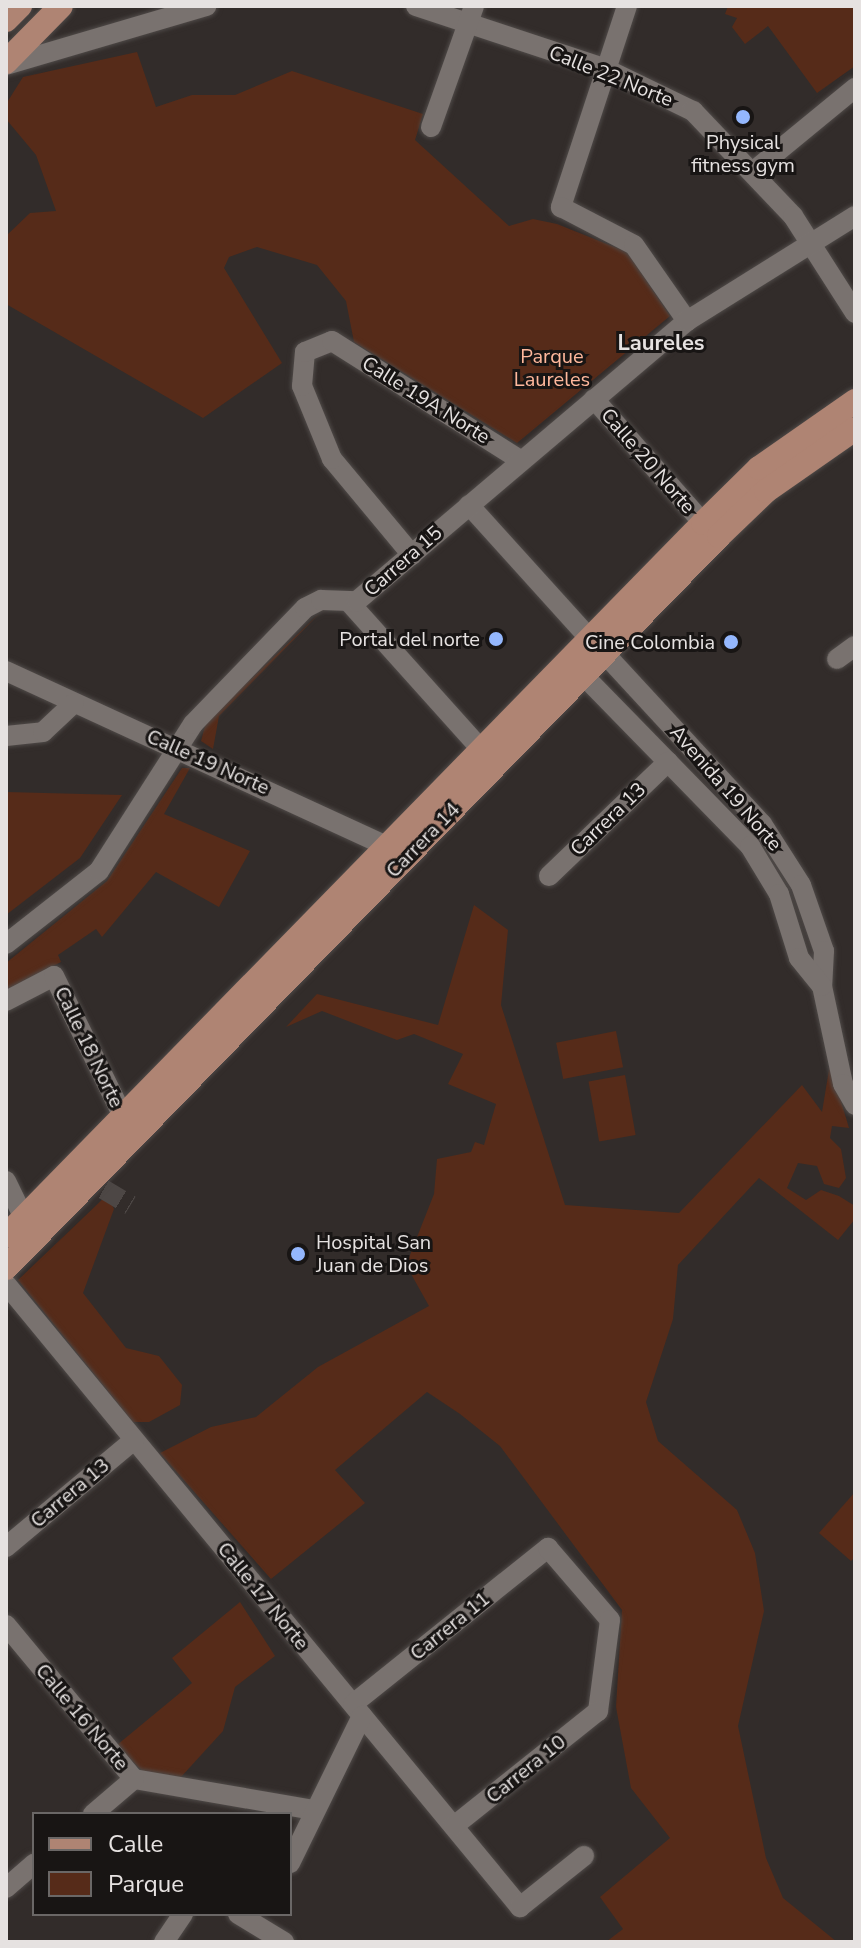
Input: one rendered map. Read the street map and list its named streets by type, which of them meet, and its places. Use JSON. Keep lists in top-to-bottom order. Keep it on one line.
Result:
{"streets":{"main road":["Carrera 14"],"street":["Calle 22 Norte","Calle 19A Norte","Calle 20 Norte","Carrera 15","Calle 19 Norte","Avenida 19 Norte","Carrera 13","Calle 18 Norte","Calle 17 Norte","Carrera 11","Calle 16 Norte","Carrera 10"]},"crossings":[["Calle 22 Norte","Carrera 15"],["Calle 19A Norte","Carrera 15"],["Calle 20 Norte","Carrera 15"],["Calle 20 Norte","Carrera 14"],["Carrera 15","Calle 19 Norte"],["Calle 19 Norte","Carrera 14"],["Avenida 19 Norte","Carrera 13"],["Avenida 19 Norte","Carrera 14"],["Carrera 13","Calle 17 Norte"],["Carrera 14","Calle 18 Norte"],["Calle 17 Norte","Carrera 11"],["Calle 17 Norte","Carrera 10"],["Carrera 11","Calle 16 Norte"],["Carrera 11","Carrera 10"]],"districts":["Laureles"],"parks":["Parque Laureles"],"places":["Physical fitness gym","Portal del norte","Cine Colombia","Hospital San Juan de Dios"],"legend":["Calle","Parque"]}
